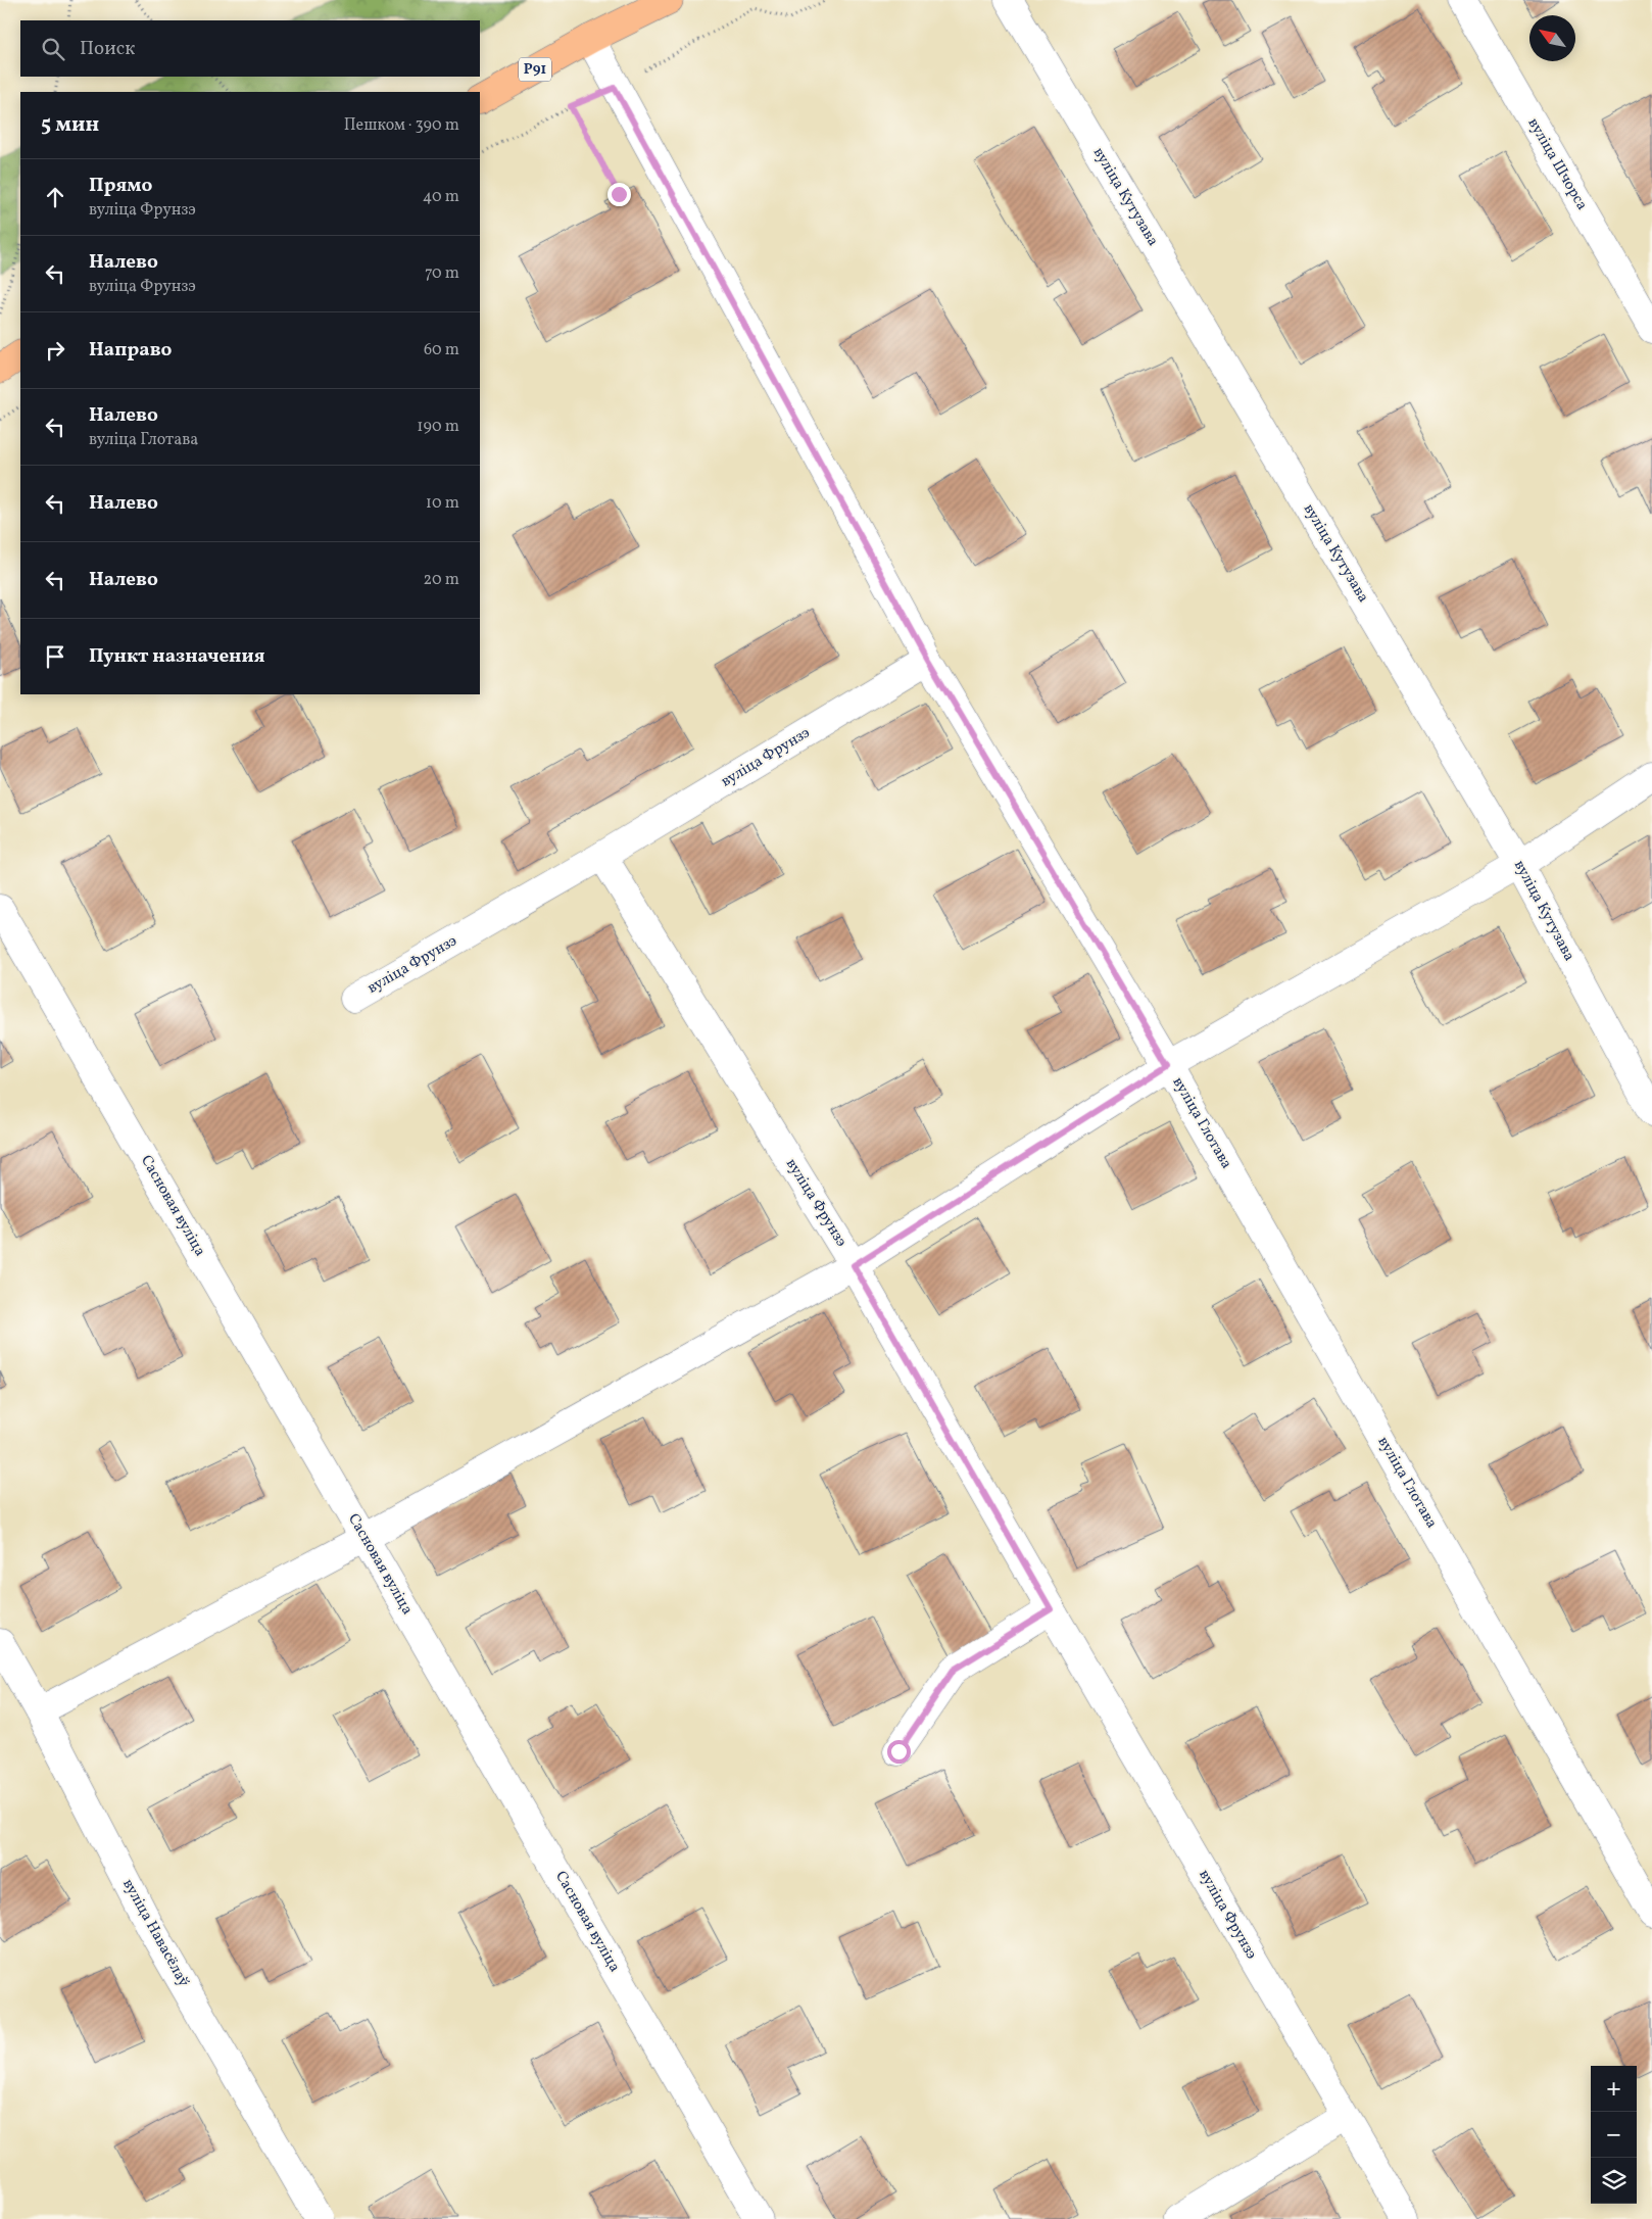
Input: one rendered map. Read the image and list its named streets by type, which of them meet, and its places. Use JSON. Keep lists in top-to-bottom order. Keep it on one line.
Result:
{"streets":{"main road":["Р91"],"street":["вуліца Шчорса","вуліца Кутузава","вуліца Фрунзэ","вуліца Глотава","Сасновая вуліца","вуліца Навасёлаў"]},"crossings":[["Р91","вуліца Глотава"],["вуліца Фрунзэ","вуліца Глотава"]],"north":"top left","page":{"search":"Поиск","heading":["5 мин","Пешком · 390 m"],"list":[["Прямо","вуліца Фрунзэ","40 m"],["Налево","вуліца Фрунзэ","70 m"],["Направо","60 m"],["Налево","вуліца Глотава","190 m"],["Налево","10 m"],["Налево","20 m"],"Пункт назначения"],"map_buttons":["+","−"]}}
